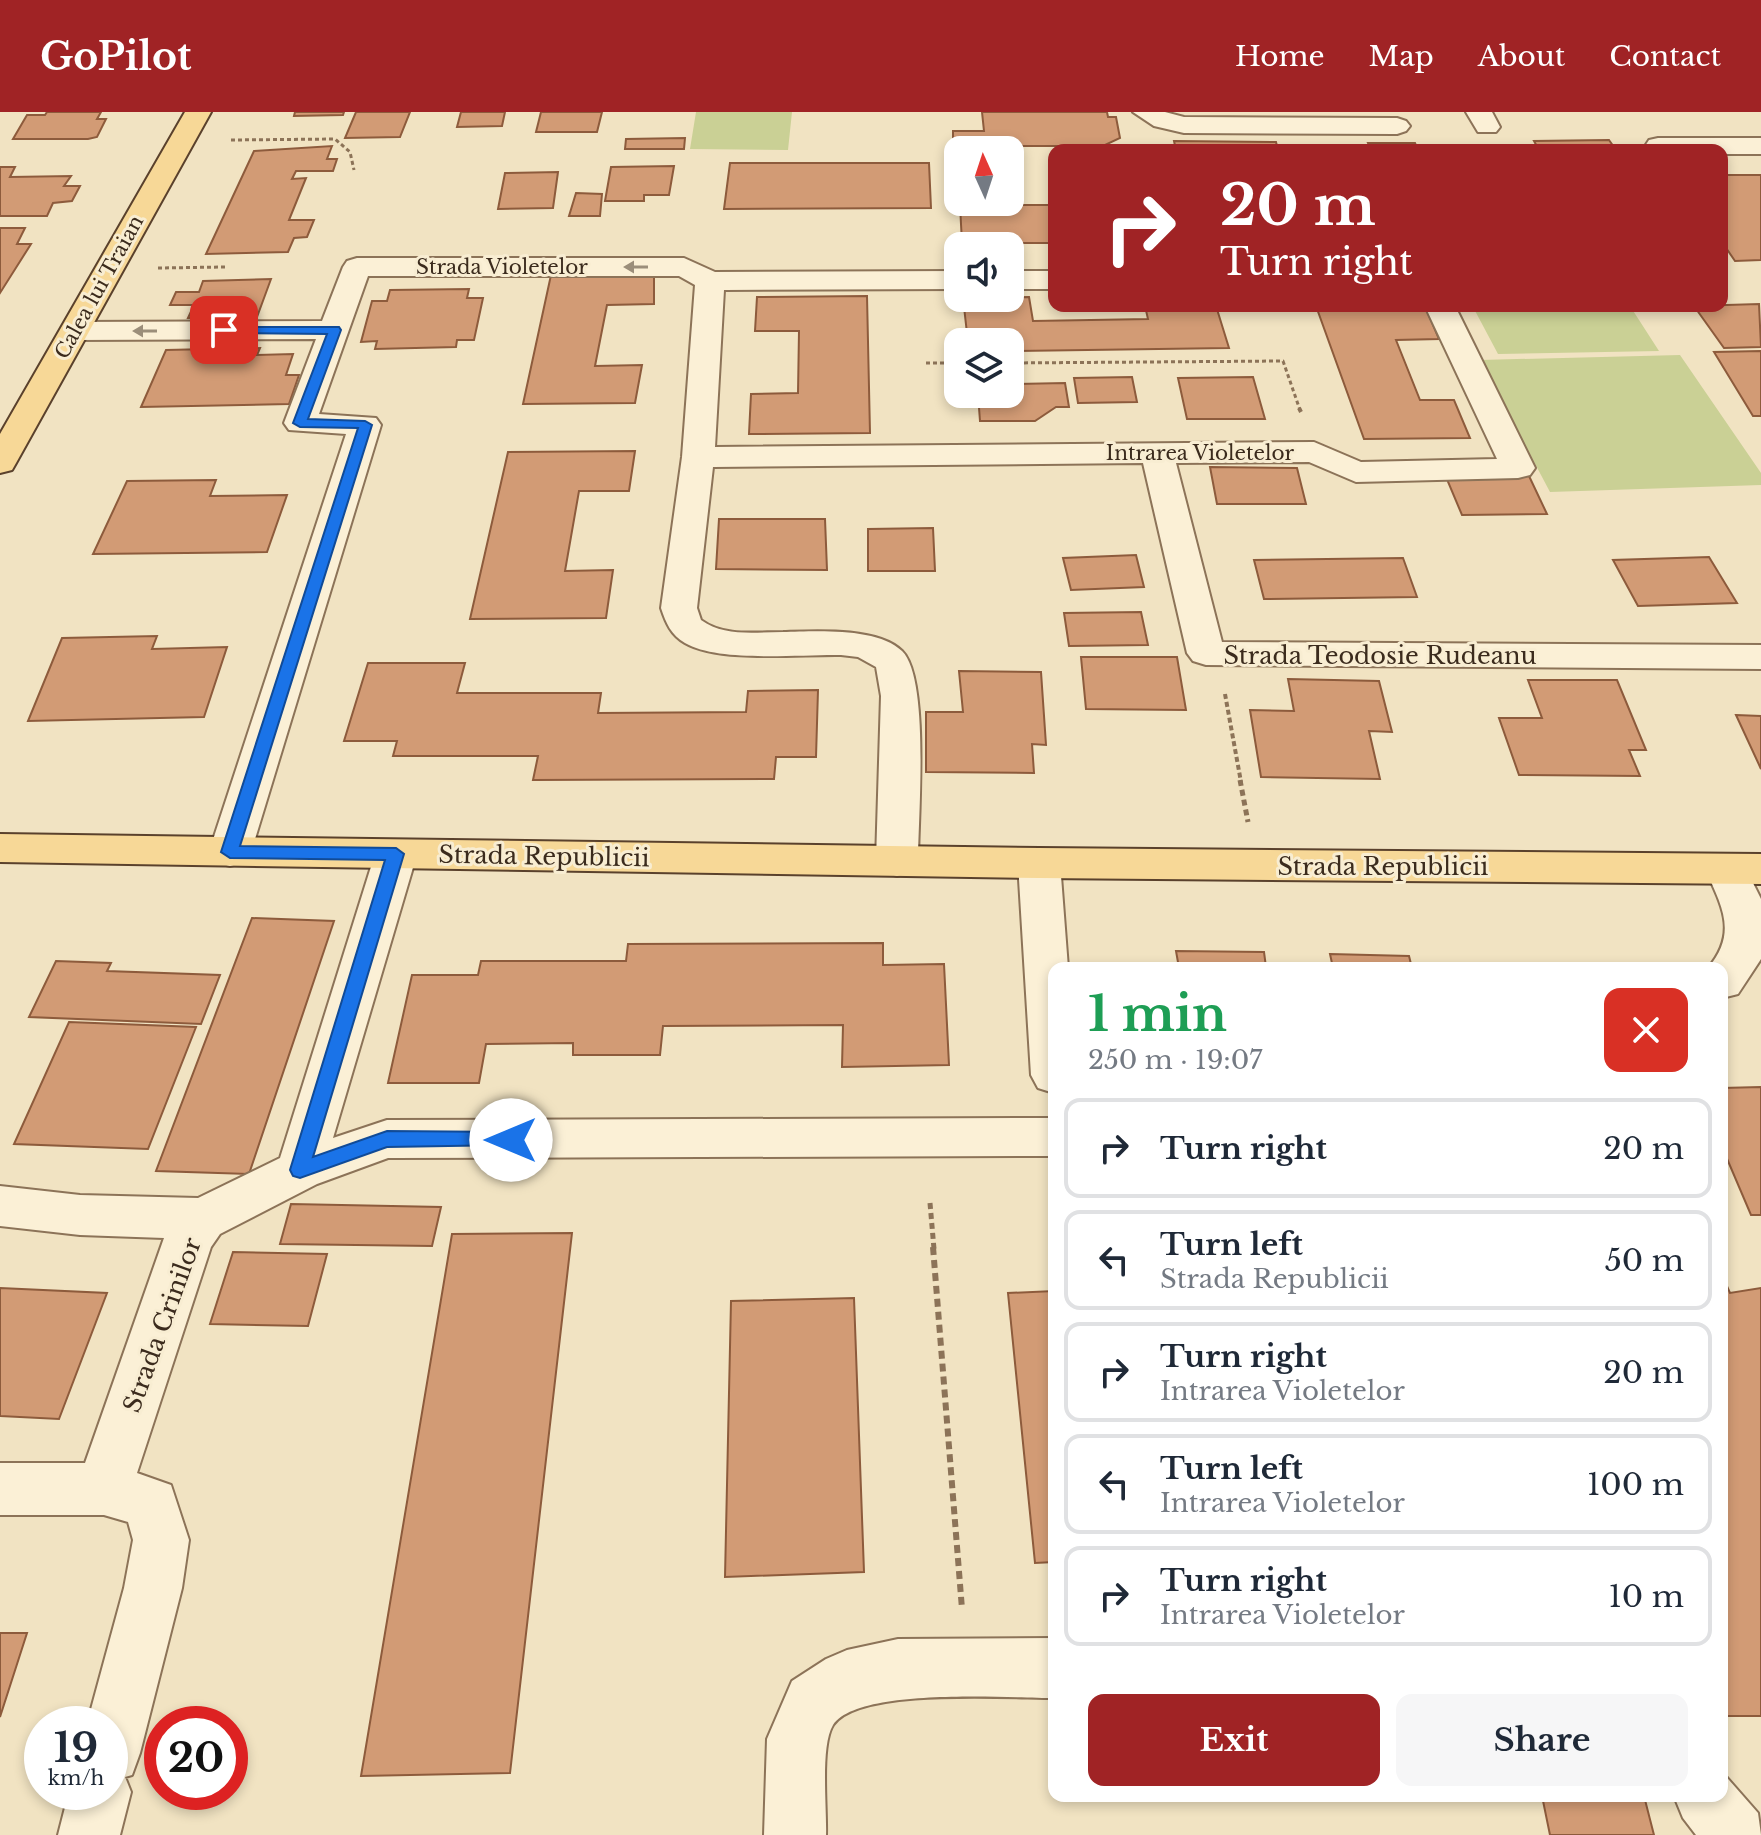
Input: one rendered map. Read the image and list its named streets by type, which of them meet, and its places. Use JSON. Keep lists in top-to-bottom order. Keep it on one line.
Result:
{"streets":{"main road":["Calea lui Traian","Strada Republicii"],"street":["Strada Violetelor","Intrarea Violetelor","Strada Teodosie Rudeanu","Strada Crinilor"]},"crossings":[["Intrarea Violetelor","Strada Teodosie Rudeanu"]],"one_way":["Strada Violetelor"],"north":"top","page":{"header":"GoPilot","nav":["Home","Map","About","Contact"],"turn":["20 m","Turn right"],"heading":["1 min","250 m · 19:07"],"list":[{"name":"Turn right","value":"20 m"},{"name":"Turn left","note":"Strada Republicii","value":"50 m"},{"name":"Turn right","note":"Intrarea Violetelor","value":"20 m"},{"name":"Turn left","note":"Intrarea Violetelor","value":"100 m"},{"name":"Turn right","note":"Intrarea Violetelor","value":"10 m"}],"buttons":["Exit","Share"],"speed":"19 km/h","limit":"20"}}
